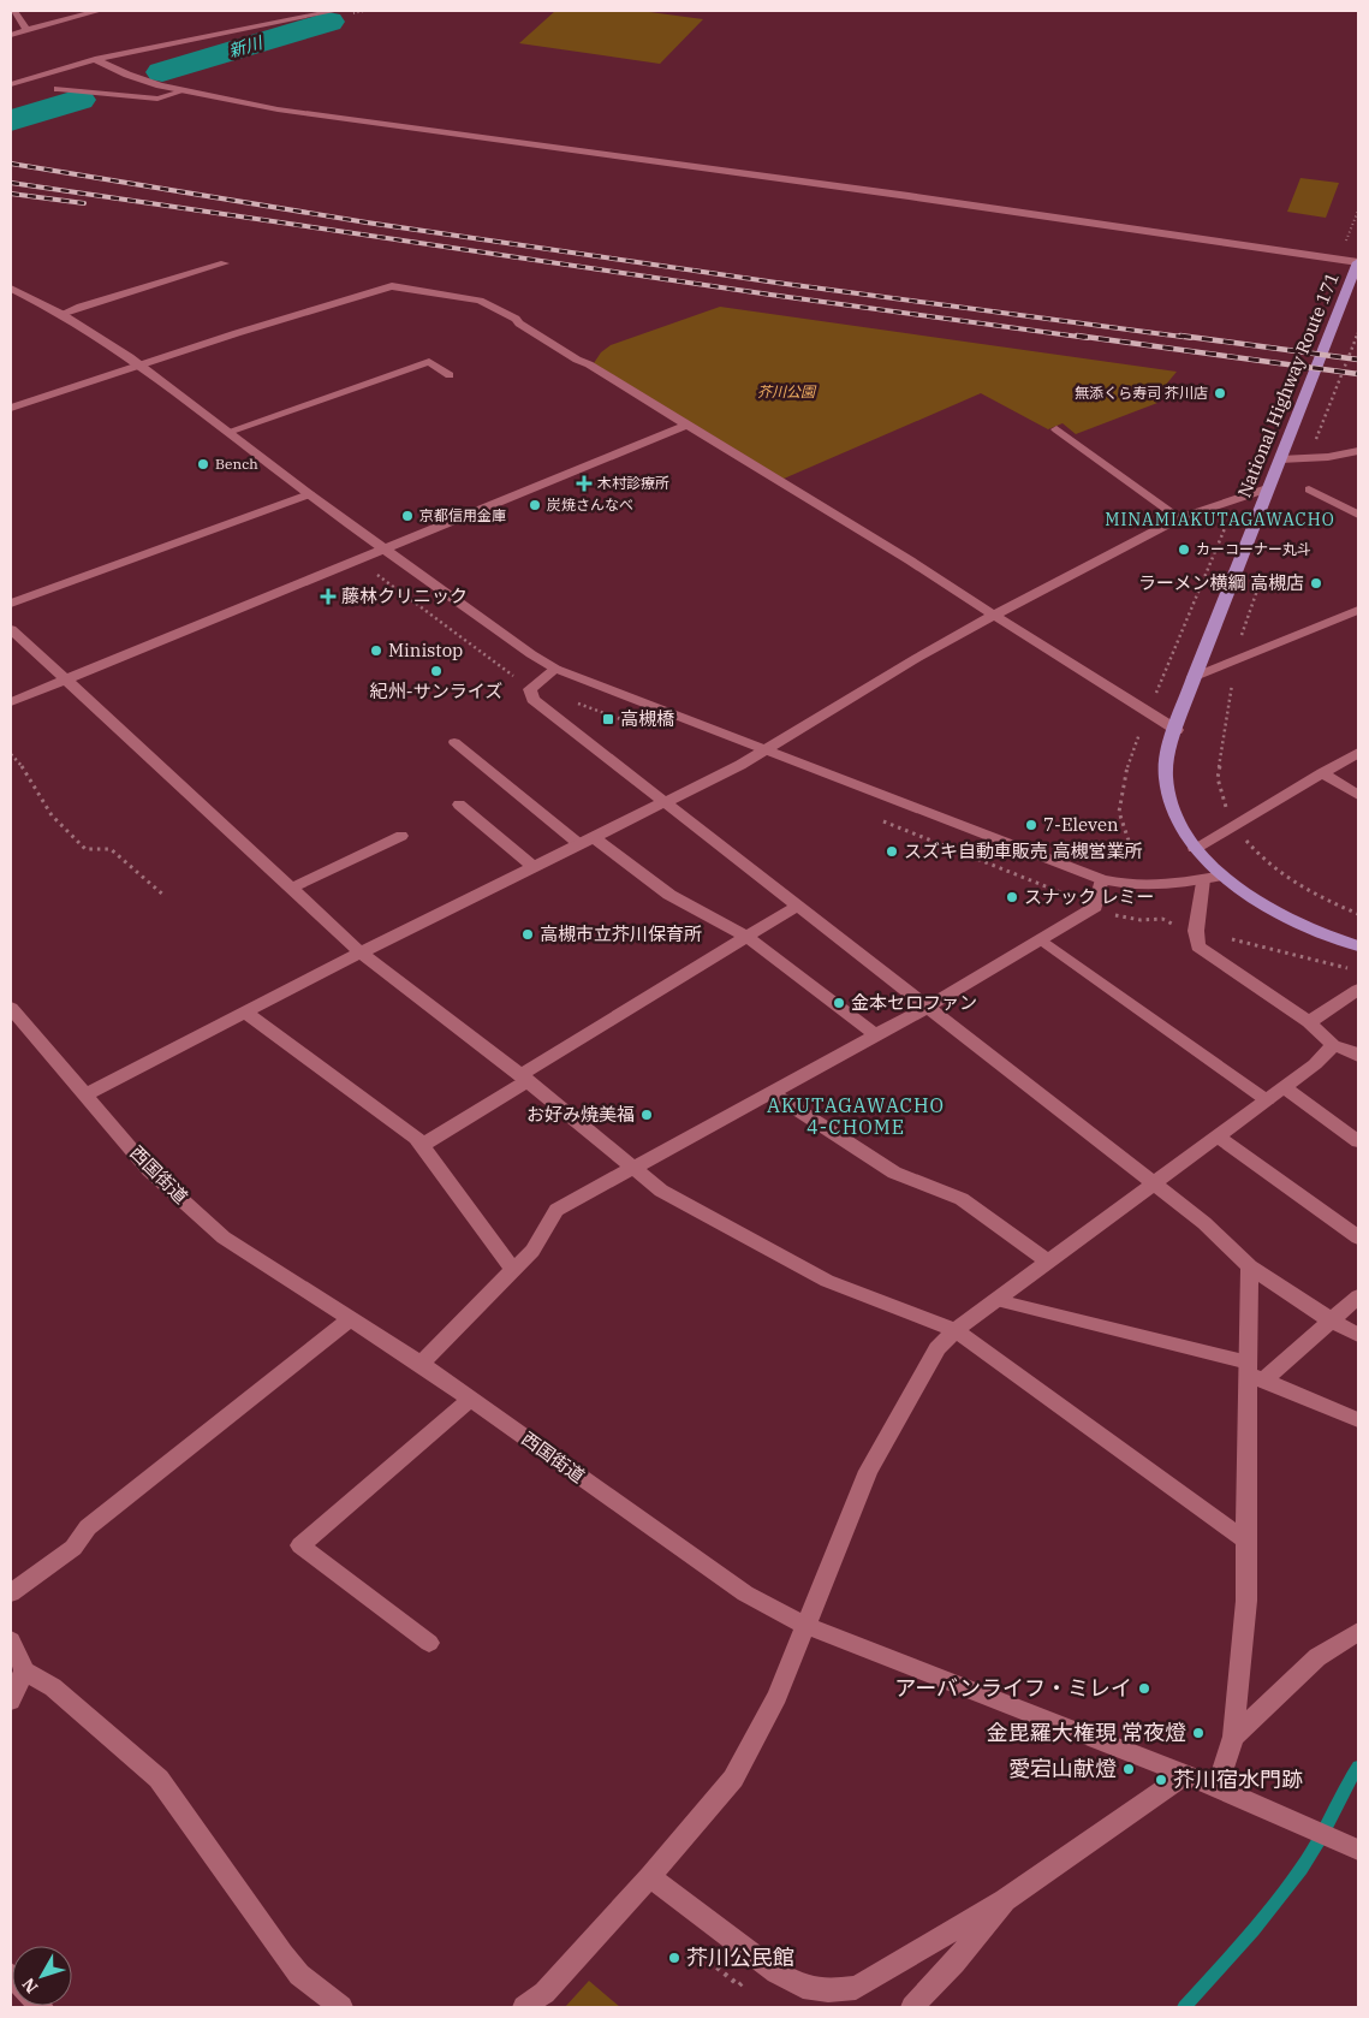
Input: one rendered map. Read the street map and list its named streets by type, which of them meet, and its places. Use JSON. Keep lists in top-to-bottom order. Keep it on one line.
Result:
{"streets":{"highway":["National Highway Route 171"],"street":["西国街道"]},"districts":["MINAMIAKUTAGAWACHO","AKUTAGAWACHO 4-CHOME"],"water":["新川"],"parks":["芥川公園"],"places":{"other":["無添くら寿司 芥川店","Bench","炭焼さんなべ","京都信用金庫","カーコーナー丸斗","ラーメン横綱 高槻店","Ministop","紀州-サンライズ","7-Eleven","スズキ自動車販売 高槻営業所","スナック レミー","高槻市立芥川保育所","金本セロファン","お好み焼美福","アーバンライフ・ミレイ","金毘羅大権現 常夜燈","愛宕山献燈","芥川宿水門跡","芥川公民館"],"health":["木村診療所","藤林クリニック"],"transit":["高槻橋"]},"north":"bottom left"}
